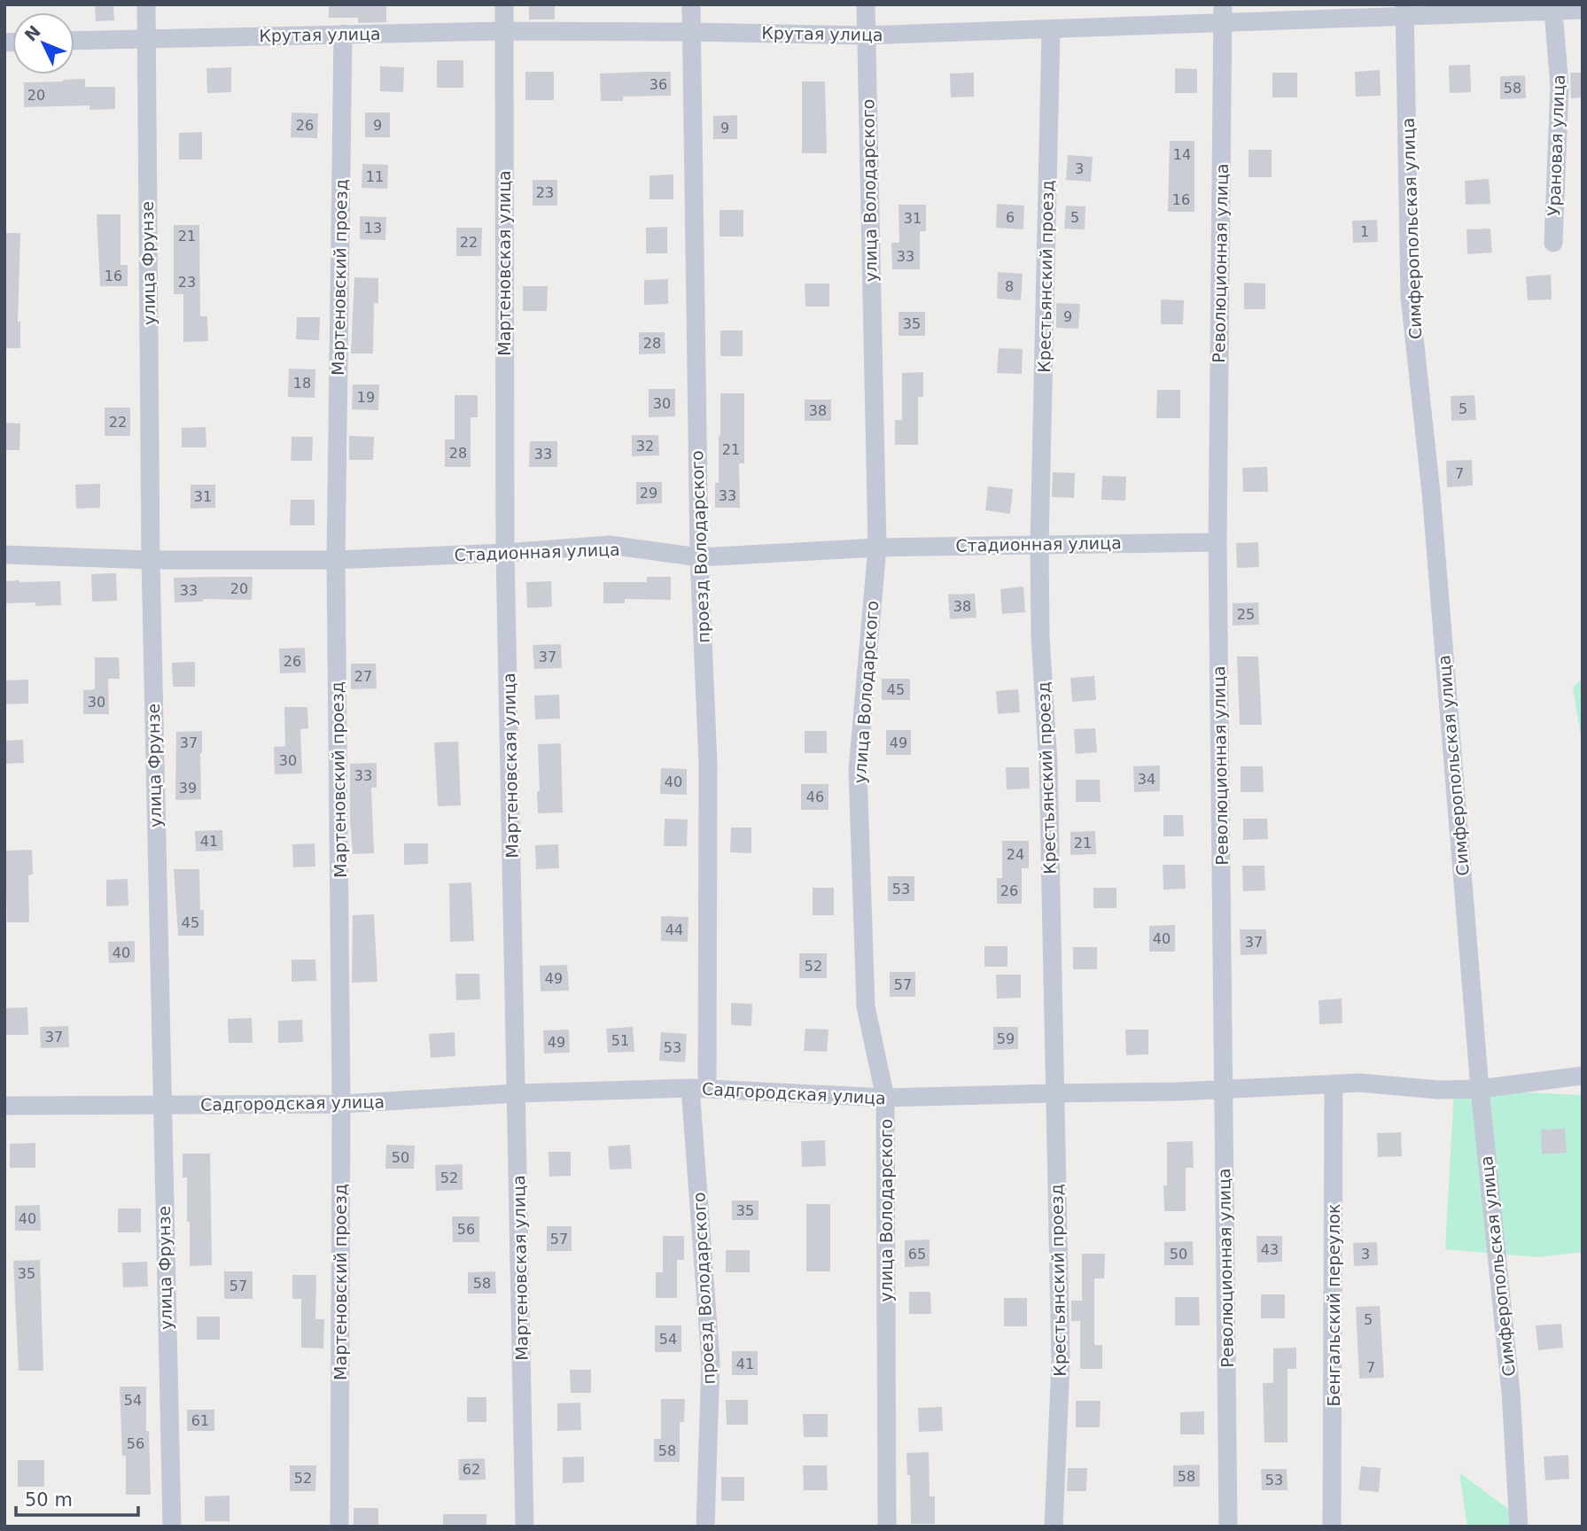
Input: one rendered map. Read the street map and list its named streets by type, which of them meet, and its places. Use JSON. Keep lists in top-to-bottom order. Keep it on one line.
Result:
{"streets":{"street":["Крутая улица","Урановая улица","улица Володарского","Симферопольская улица","улица Фрунзе","Мартеновская улица","Революционная улица","Крестьянский проезд","Мартеновский проезд","Стадионная улица","проезд Володарского","Садгородская улица","Бенгальский переулок"]},"crossings":[["Крутая улица","Урановая улица"],["Крутая улица","улица Володарского"],["Крутая улица","Симферопольская улица"],["Крутая улица","улица Фрунзе"],["Крутая улица","Мартеновская улица"],["Крутая улица","Революционная улица"],["Крутая улица","Крестьянский проезд"],["Крутая улица","Мартеновский проезд"],["Крутая улица","проезд Володарского"],["улица Володарского","Стадионная улица"],["улица Володарского","Садгородская улица"],["Симферопольская улица","Садгородская улица"],["улица Фрунзе","Стадионная улица"],["улица Фрунзе","Садгородская улица"],["Мартеновская улица","Стадионная улица"],["Мартеновская улица","Садгородская улица"],["Революционная улица","Стадионная улица"],["Революционная улица","Садгородская улица"],["Крестьянский проезд","Стадионная улица"],["Крестьянский проезд","Садгородская улица"],["Мартеновский проезд","Стадионная улица"],["Мартеновский проезд","Садгородская улица"],["Стадионная улица","проезд Володарского"],["проезд Володарского","Садгородская улица"],["Садгородская улица","Бенгальский переулок"]],"house_numbers":["36","58","20","26","9","9","14","3","11","23","16","6","5","31","13","1","21","22","33","16","23","8","9","35","28","18","19","30","5","38","22","32","21","28","33","7","29","33","31","20","33","38","25","37","26","27","45","30","37","49","30","33","34","40","39","46","41","21","24","53","26","45","44","40","37","40","52","49","57","37","59","51","49","53","50","52","35","40","56","57","43","65","50","3","35","58","57","5","54","41","7","54","61","56","58","62","58","52","53"],"scale_bar":"50 m","north":"top left"}
